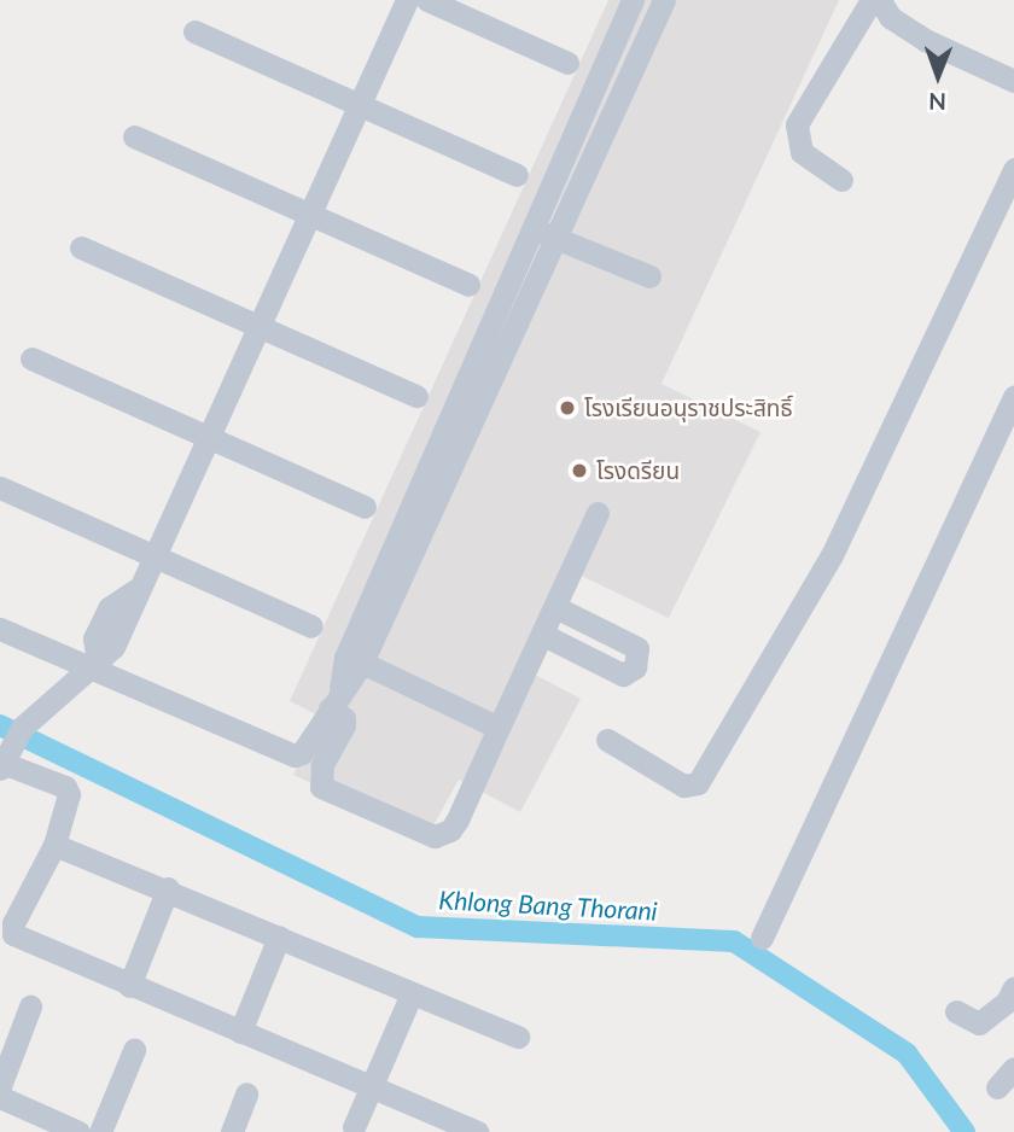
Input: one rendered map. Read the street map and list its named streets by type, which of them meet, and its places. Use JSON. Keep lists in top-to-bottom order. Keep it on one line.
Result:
{"water":["Khlong Bang Thorani"],"places":["โรงเรียนอนุราชประสิทธิ์","โรงดรียน"],"north":"bottom"}
